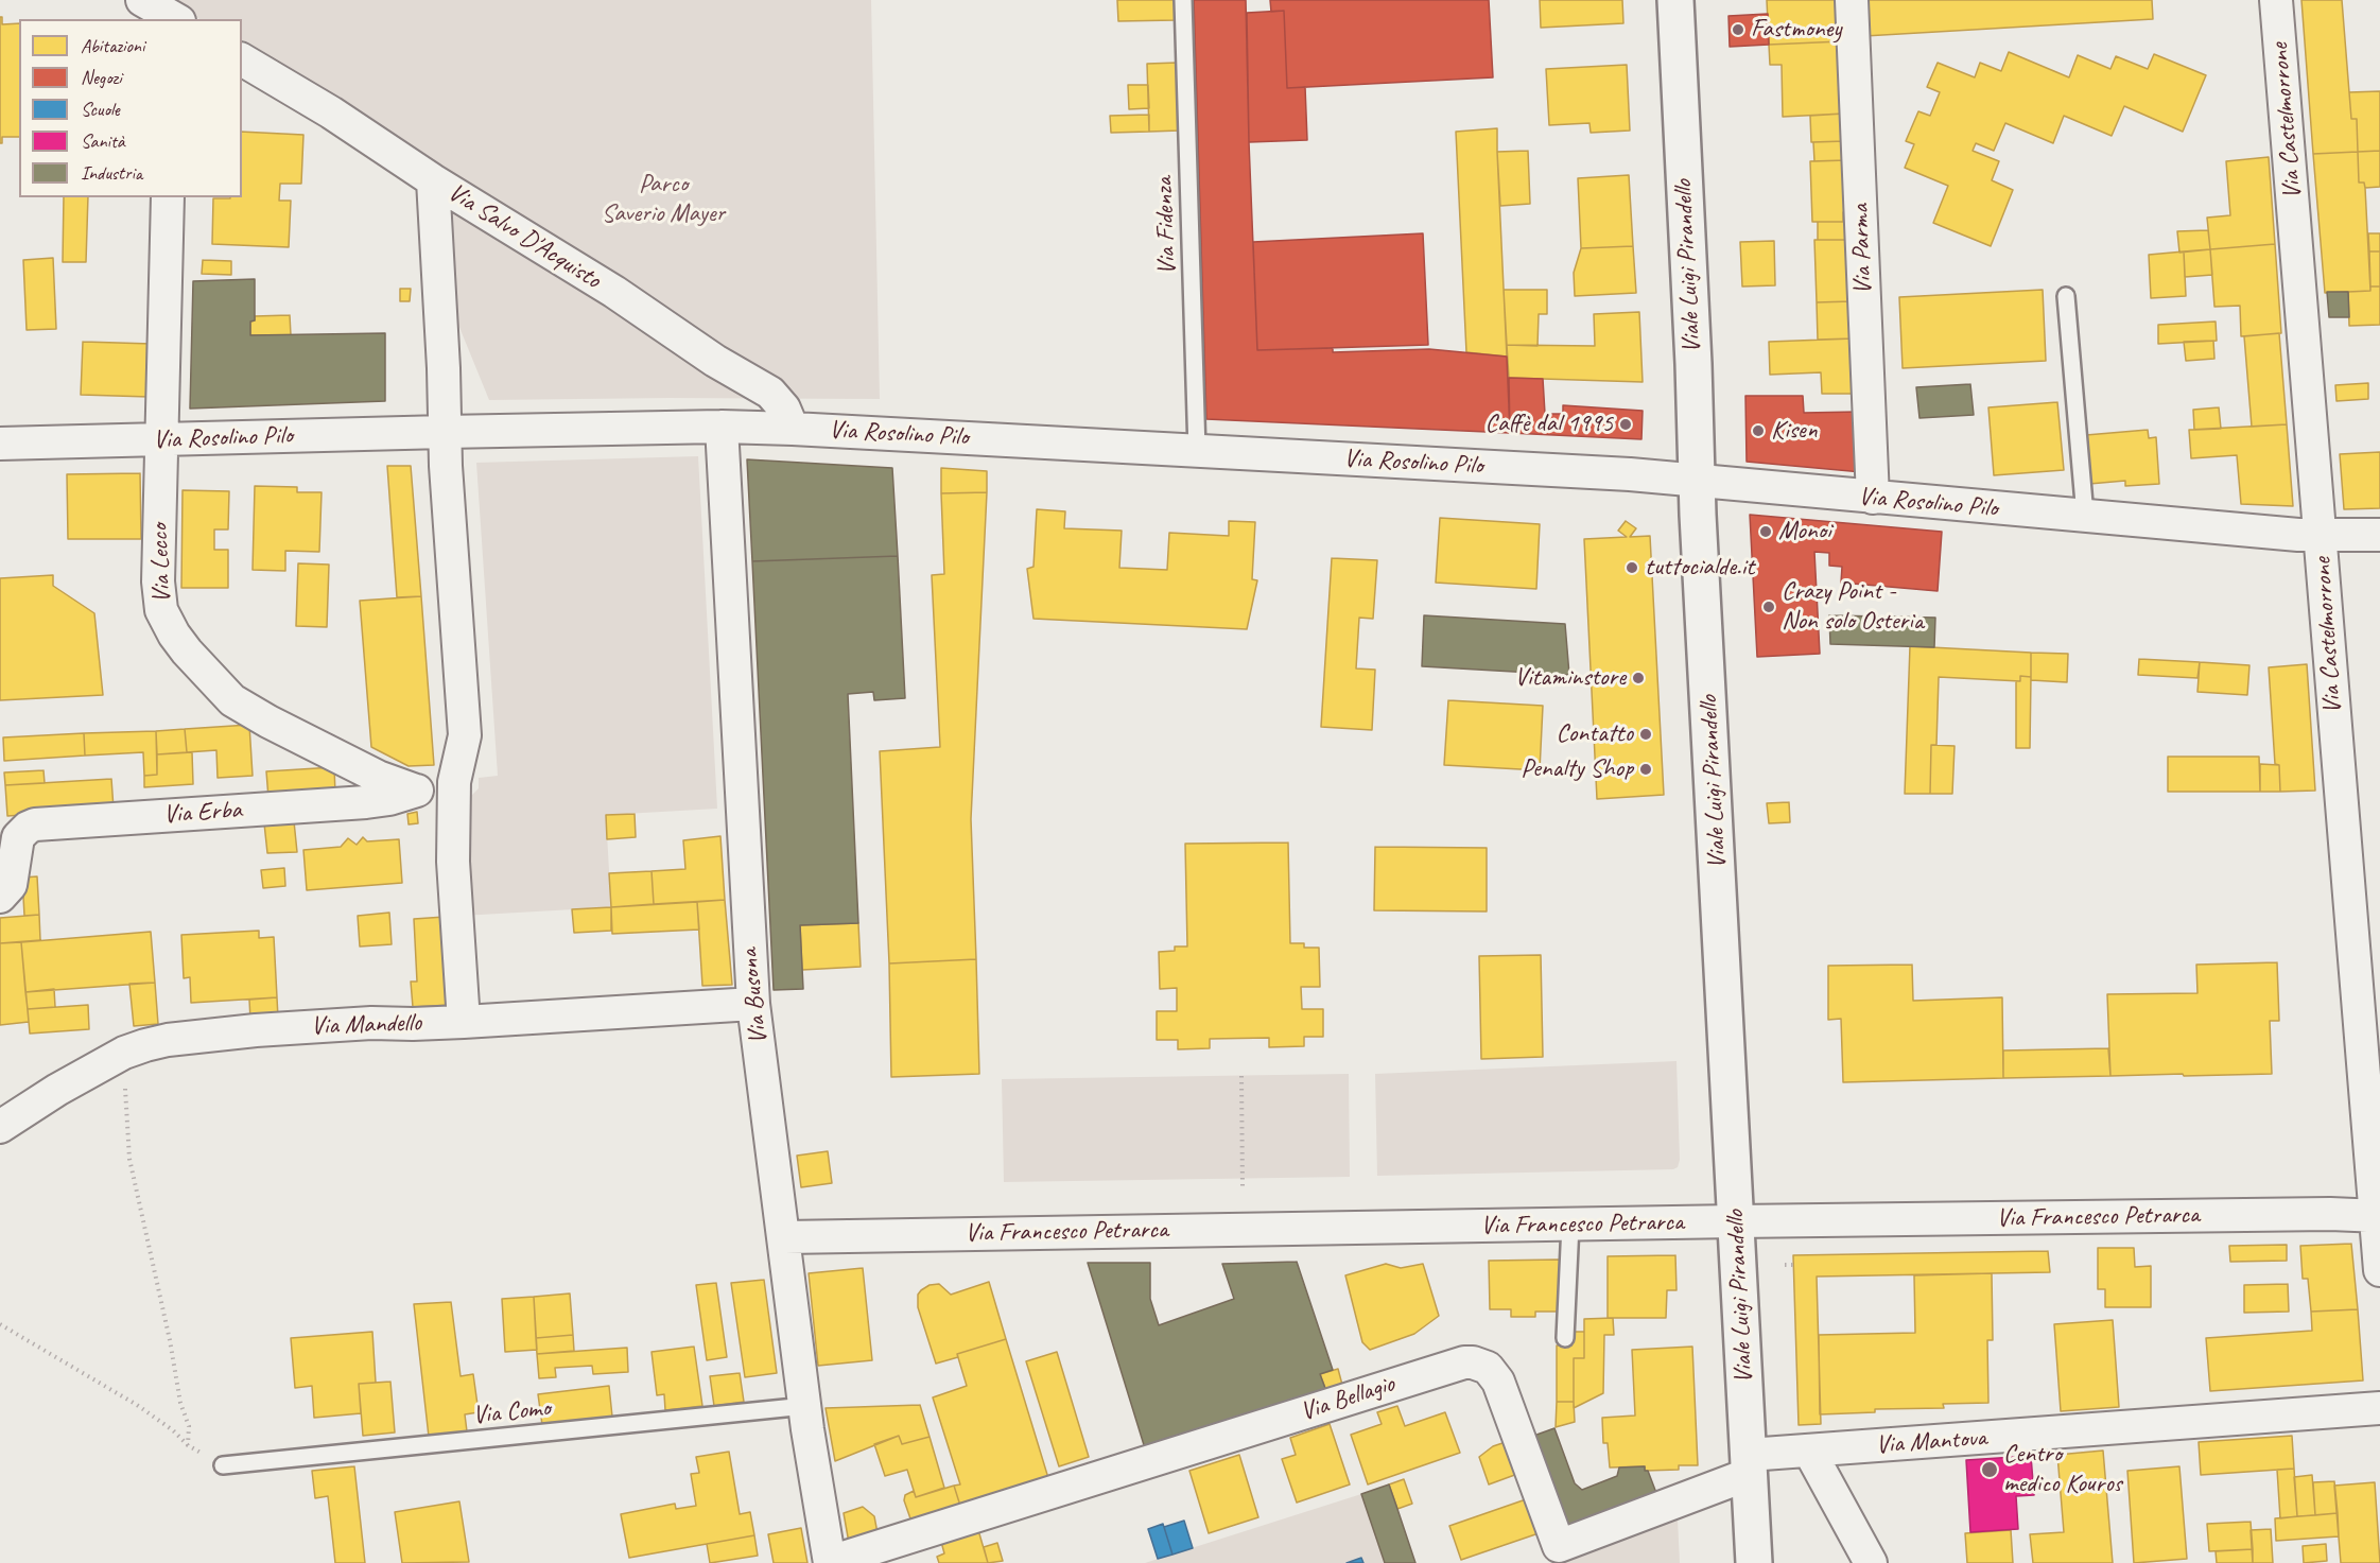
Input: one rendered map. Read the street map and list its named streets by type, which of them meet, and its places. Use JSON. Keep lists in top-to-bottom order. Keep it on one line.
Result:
{"streets":{"main road":["Viale Luigi Pirandello"],"street":["Via Castelmorrone","Via Salvo D'Acquisto","Via Parma","Via Rosolino Pilo","Via Lecco","Via Erba","Via Busona","Via Mandello","Via Francesco Petrarca","Via Bellagio","Via Mantova"],"lane":["Via Fidenza","Via Como"]},"crossings":[["Via Castelmorrone","Via Rosolino Pilo"],["Via Castelmorrone","Via Francesco Petrarca"],["Via Fidenza","Via Rosolino Pilo"],["Via Salvo D'Acquisto","Via Rosolino Pilo"],["Via Parma","Via Rosolino Pilo"],["Viale Luigi Pirandello","Via Rosolino Pilo"],["Viale Luigi Pirandello","Via Francesco Petrarca"],["Viale Luigi Pirandello","Via Bellagio"],["Viale Luigi Pirandello","Via Mantova"],["Via Rosolino Pilo","Via Lecco"],["Via Rosolino Pilo","Via Busona"],["Via Lecco","Via Erba"],["Via Busona","Via Mandello"],["Via Busona","Via Francesco Petrarca"],["Via Busona","Via Bellagio"],["Via Busona","Via Como"],["Via Bellagio","Via Mantova"]],"parks":["Parco Saverio Mayer"],"places":["Fastmoney","Caffè dal 1995","Kisen","Monoi","tuttocialde.it","Crazy Point - Non solo Osteria","Vitaminstore","Contatto","Penalty Shop","Centro medico Kouros"],"legend":["Abitazioni","Negozi","Scuole","Sanità","Industria"]}
